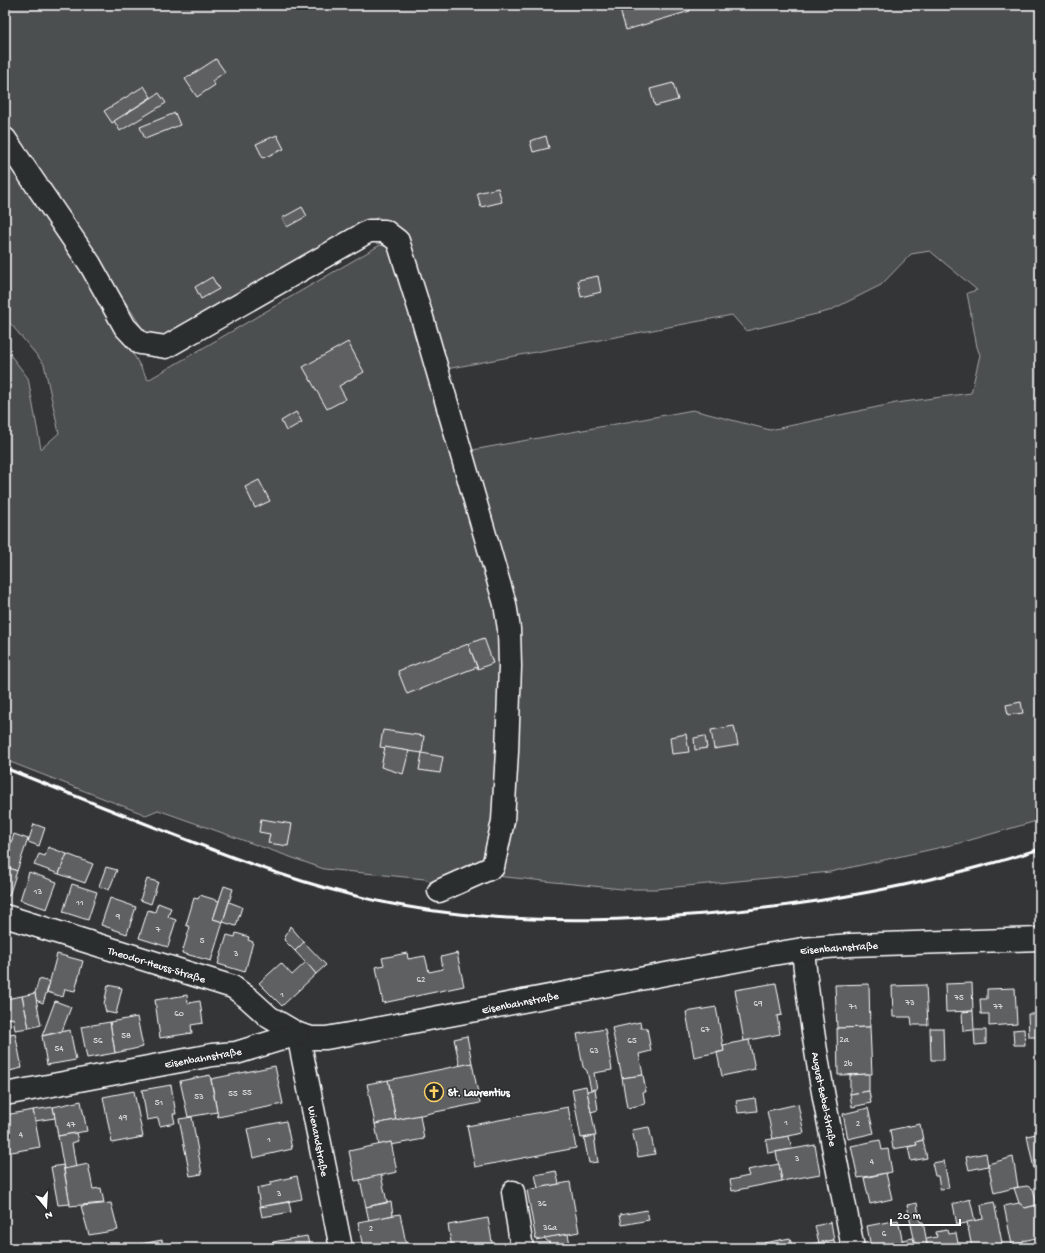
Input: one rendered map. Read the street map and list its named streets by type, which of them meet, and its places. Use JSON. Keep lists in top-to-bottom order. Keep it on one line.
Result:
{"streets":{"main road":["Eisenbahnstraße","Theodor-Heuss-Straße","August-Bebel-Straße","Wienandstraße"]},"crossings":[["Eisenbahnstraße","Theodor-Heuss-Straße"],["Eisenbahnstraße","August-Bebel-Straße"],["Eisenbahnstraße","Wienandstraße"],["Theodor-Heuss-Straße","Wienandstraße"]],"places":{"church":["St. Laurentius"]},"house_numbers":["13","11","9","7","5","3","62","1","75","73","69","71","77","60","67","58","2a","56","65","54","63","2b","55","55","53","51","49","1","2","47","4","1","3","4","3","36","36a","2","6"],"scale_bar":"20 m","north":"bottom"}
